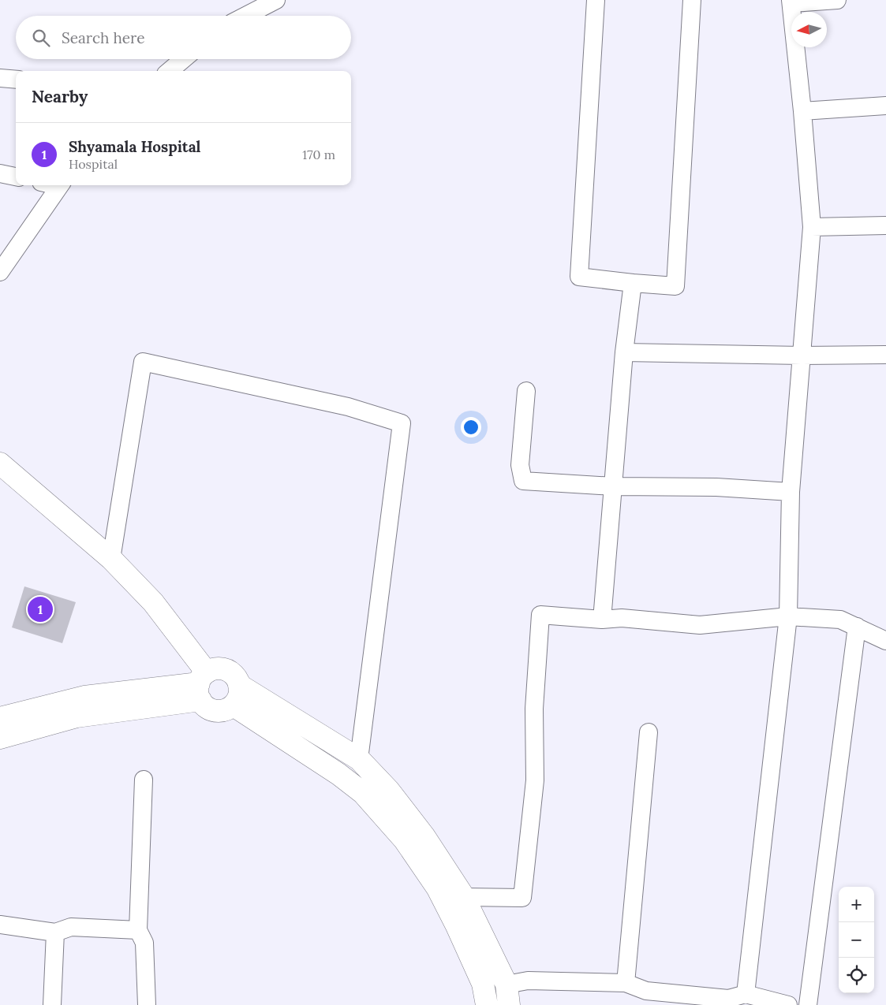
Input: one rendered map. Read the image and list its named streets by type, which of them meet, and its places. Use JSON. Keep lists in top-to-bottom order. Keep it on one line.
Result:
{"north":"left","page":{"search":"Search here","heading":"Nearby","list":[{"mark":"1","name":"Shyamala Hospital","note":"Hospital","value":"170 m"}],"pins":"1","map_buttons":["+","−"]}}
